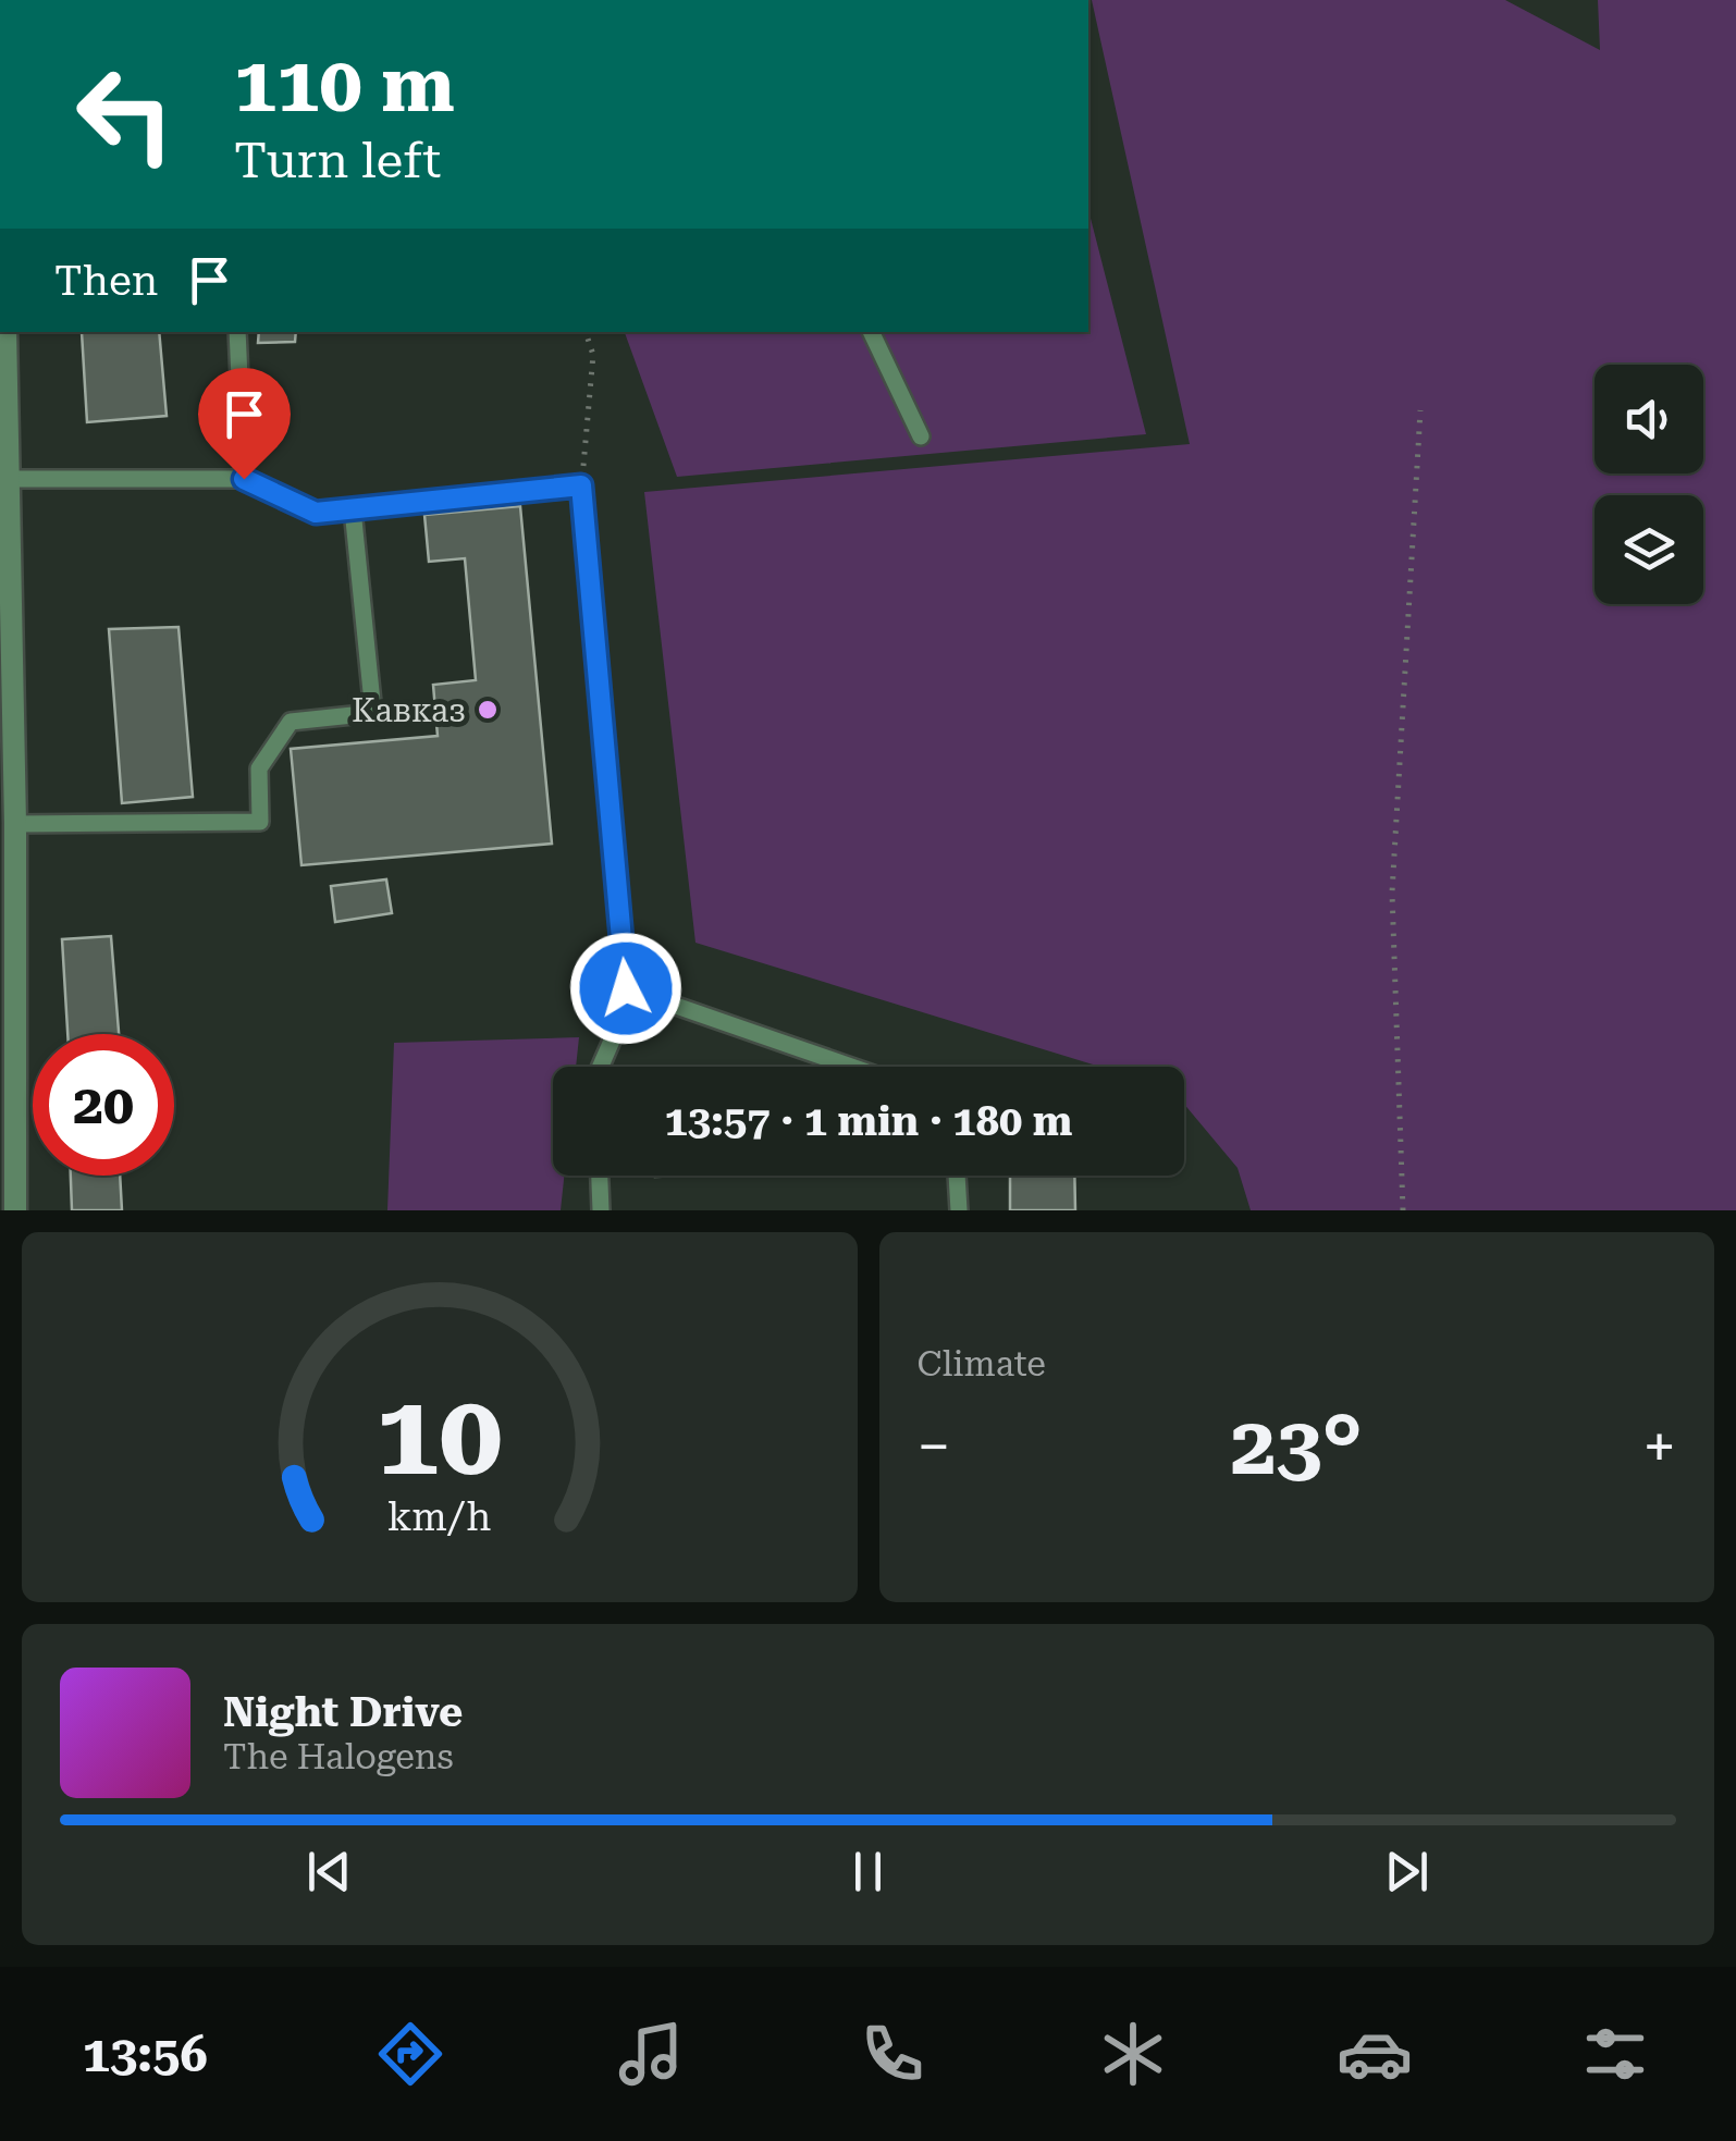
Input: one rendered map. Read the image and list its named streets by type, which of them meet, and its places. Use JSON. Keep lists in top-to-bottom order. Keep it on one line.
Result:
{"places":["Кавказ"],"page":{"turn":["110 m","Turn left"],"then":"Then","limit":"20","trip":"13:57 · 1 min · 180 m","tile":"Climate","heat":["−","23°","+"],"song":["Night Drive","The Halogens"],"tabs":"13:56","gauge":["10","km/h"]}}
